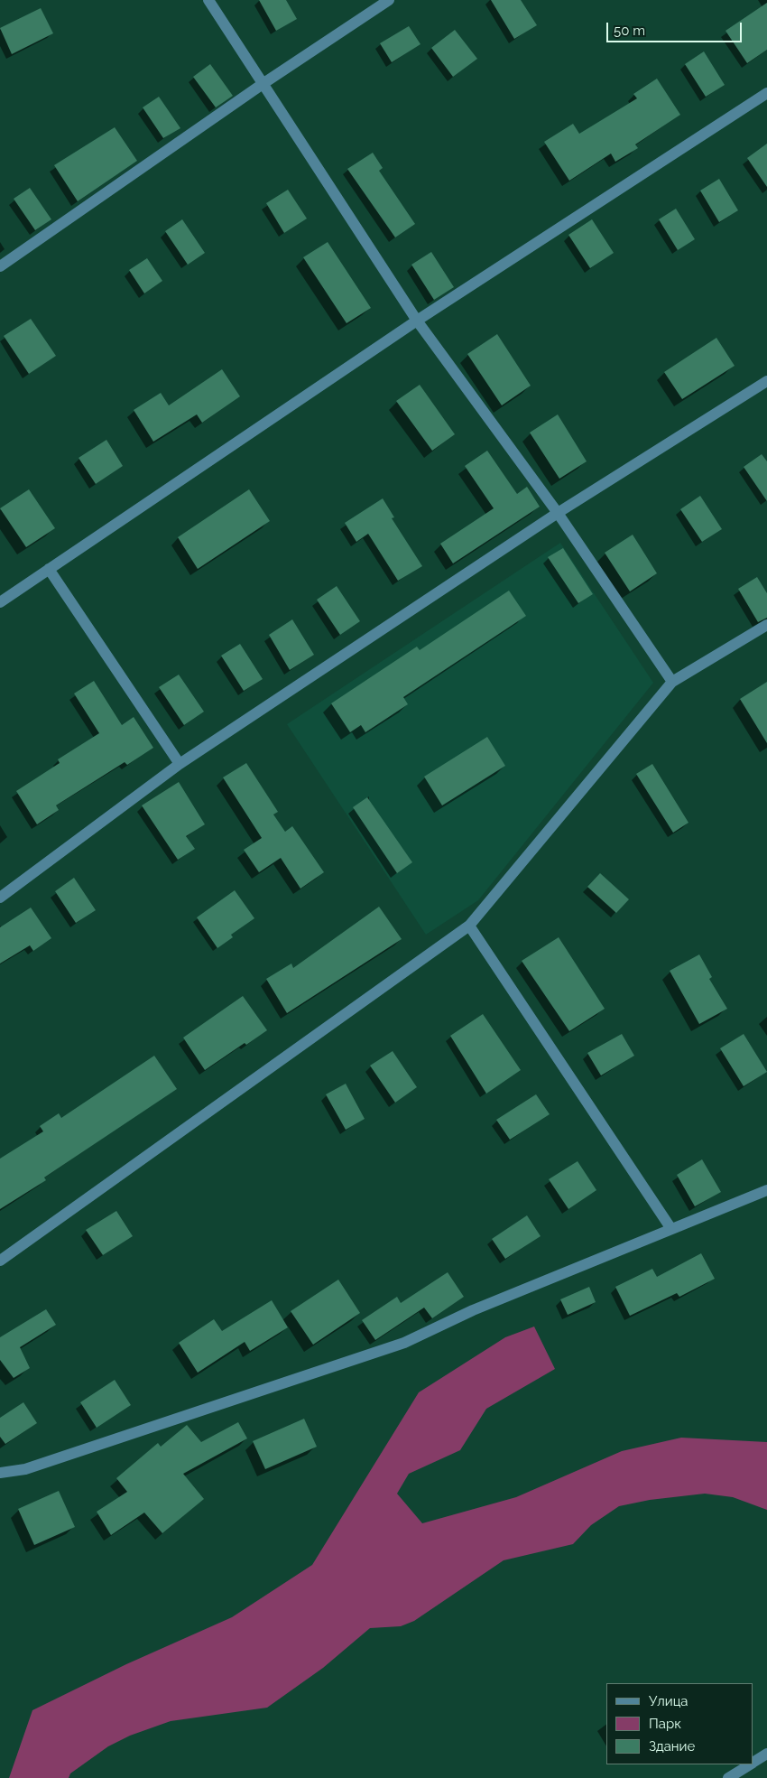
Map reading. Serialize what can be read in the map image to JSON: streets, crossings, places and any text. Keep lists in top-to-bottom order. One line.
{"legend":["Улица","Парк","Здание"],"scale_bar":"50 m"}
